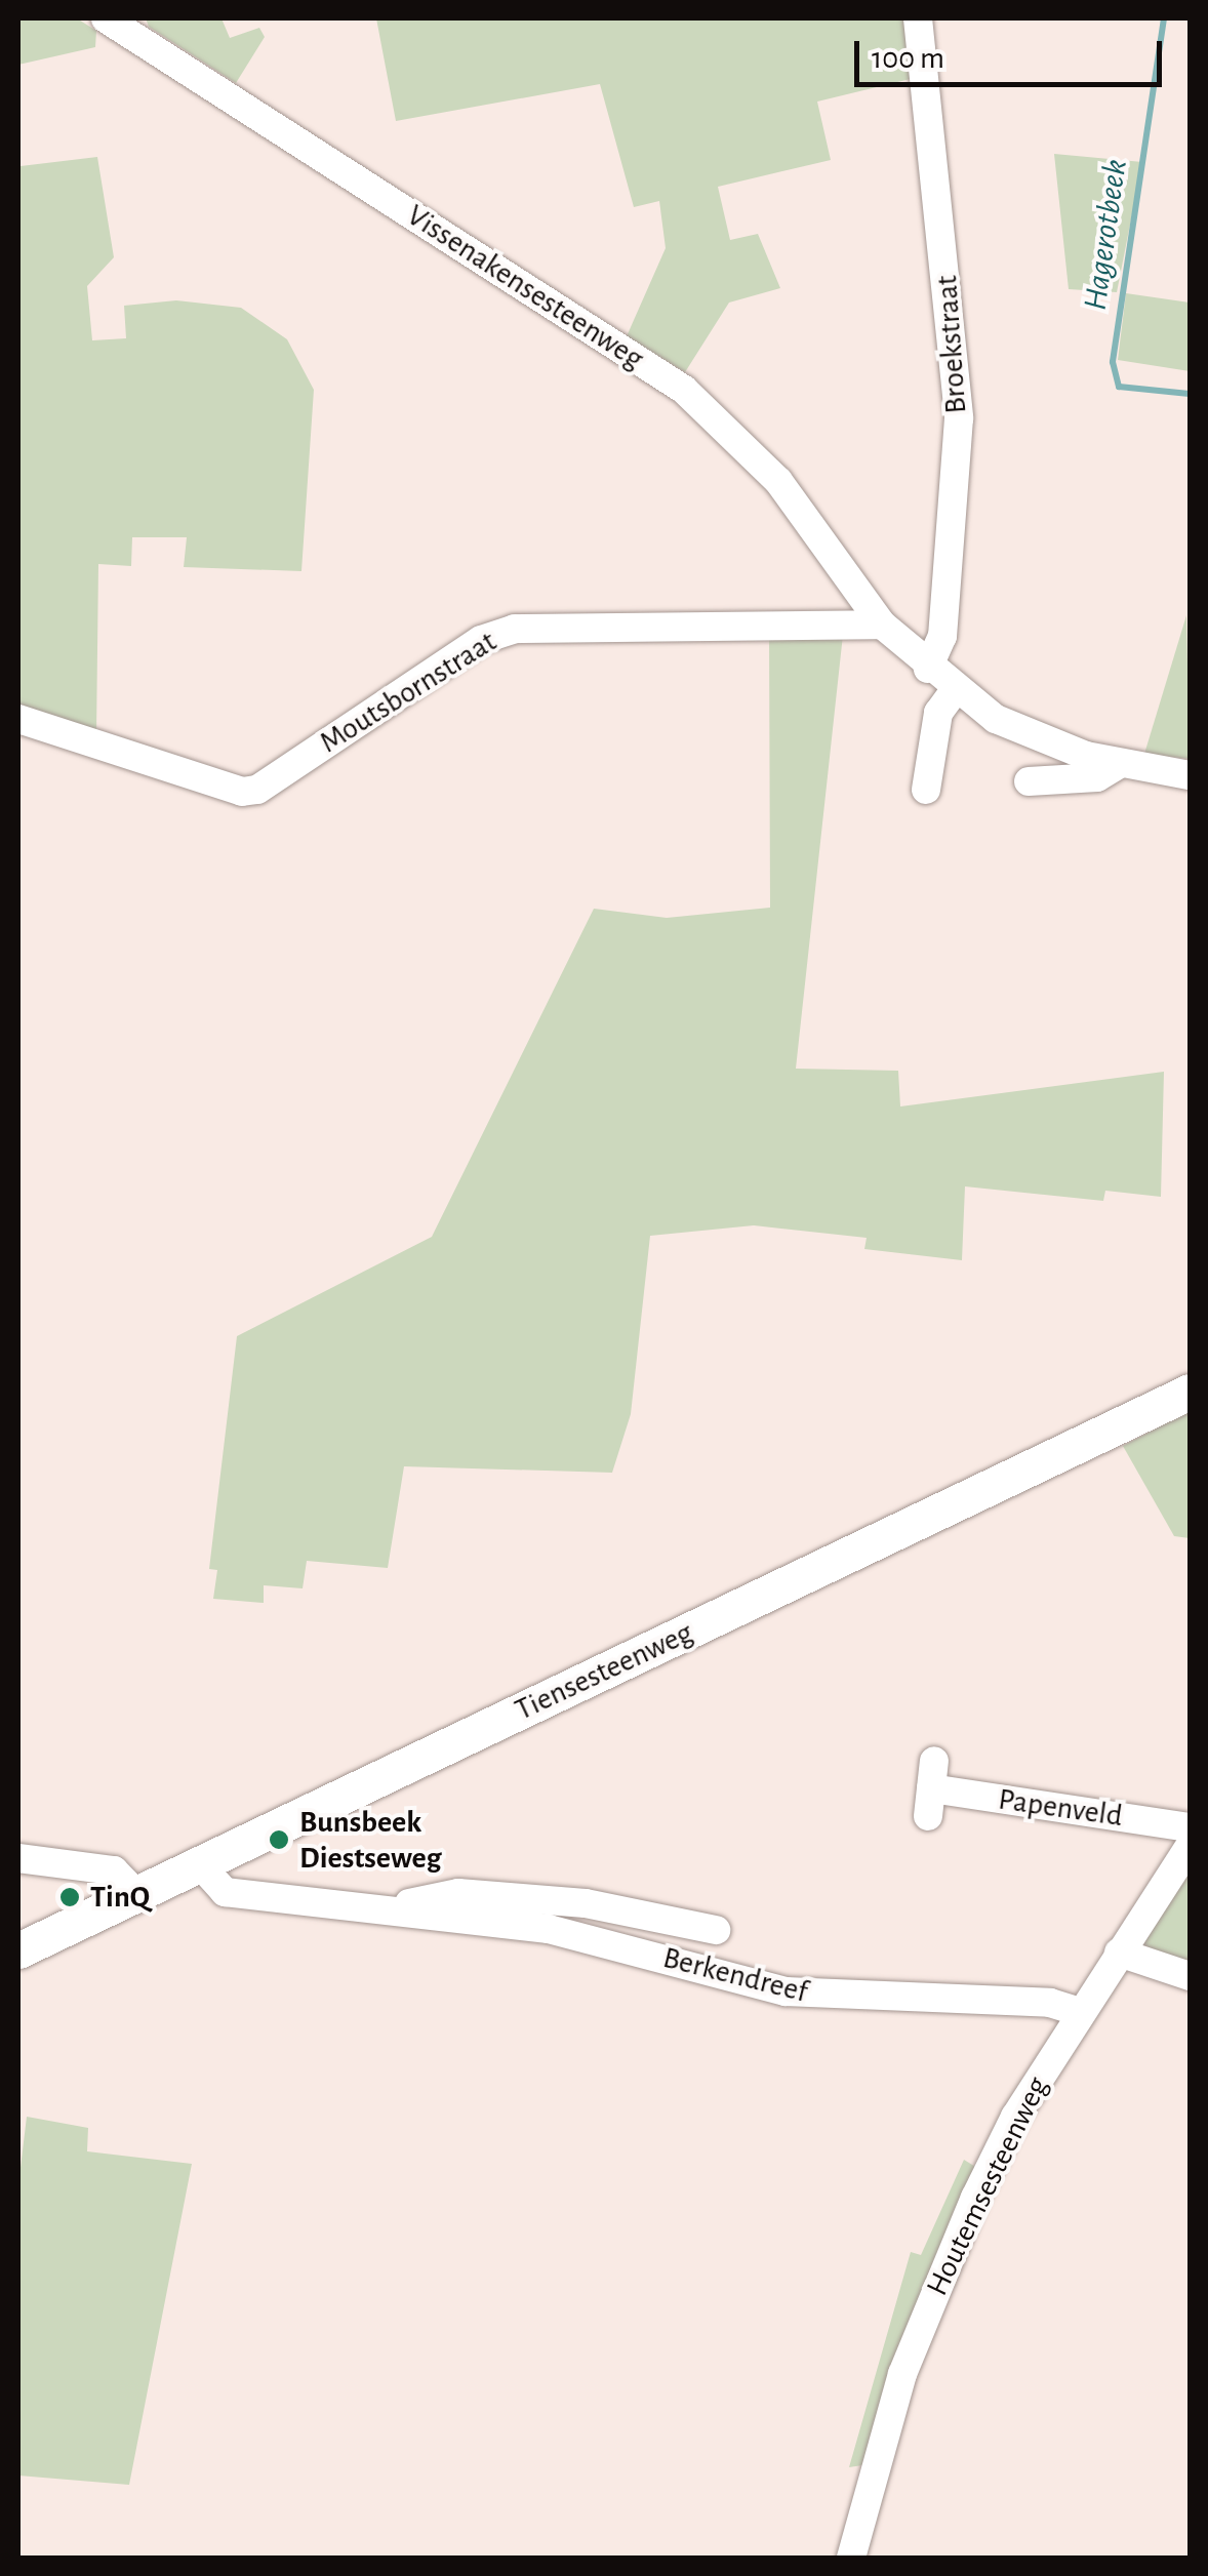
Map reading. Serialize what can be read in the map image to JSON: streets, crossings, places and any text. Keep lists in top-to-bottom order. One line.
{"streets":{"main road":["Tiensesteenweg"],"street":["Vissenakensesteenweg","Broekstraat","Moutsbornstraat","Papenveld","Berkendreef","Houtemsesteenweg"]},"crossings":[["Vissenakensesteenweg","Broekstraat"],["Vissenakensesteenweg","Moutsbornstraat"],["Tiensesteenweg","Berkendreef"],["Berkendreef","Houtemsesteenweg"]],"water":["Hagerotbeek"],"places":["Bunsbeek Diestseweg","TinQ"],"scale_bar":"100 m"}
